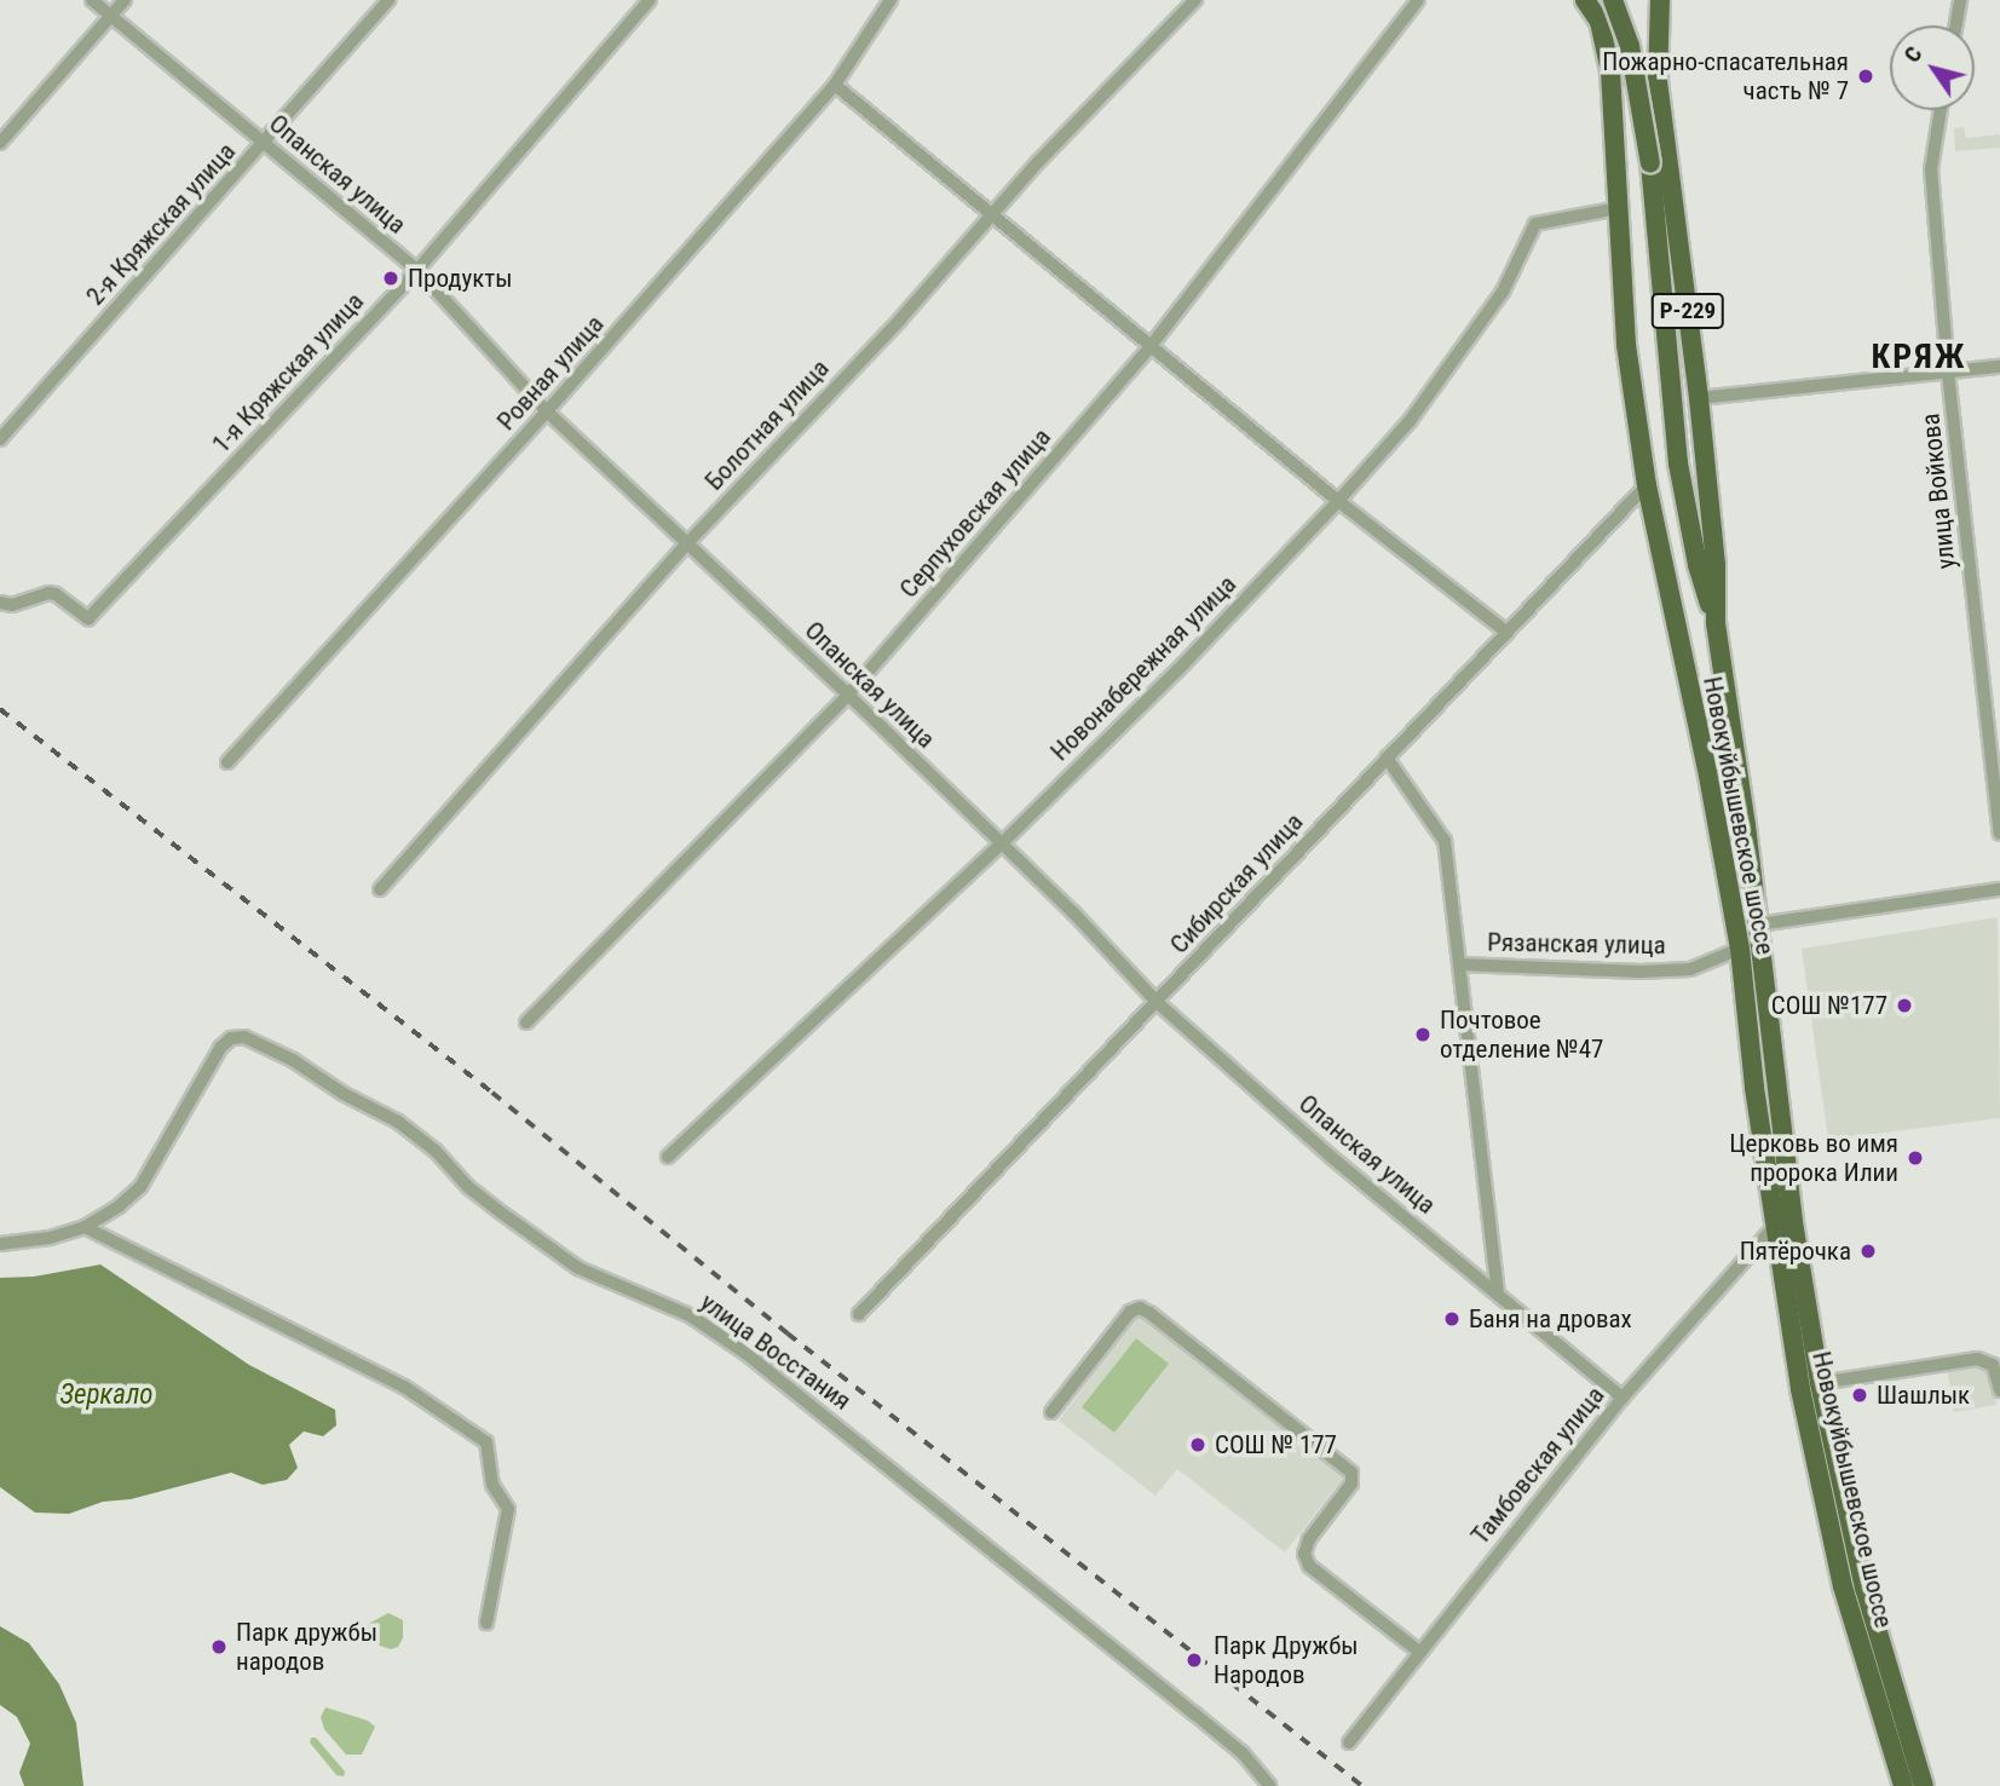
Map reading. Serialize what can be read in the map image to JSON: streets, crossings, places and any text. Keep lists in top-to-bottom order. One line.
{"streets":{"main road":["Р-229","Новокуйбышевское шоссе"],"street":["Опанская улица","2-я Кряжская улица","1-я Кряжская улица","Ровная улица","Болотная улица","улица Войкова","Серпуховская улица","Новонабережная улица","Сибирская улица","Рязанская улица","улица Восстания","Тамбовская улица"]},"crossings":[["Опанская улица","2-я Кряжская улица"],["Опанская улица","1-я Кряжская улица"],["Опанская улица","Ровная улица"],["Опанская улица","Болотная улица"],["Опанская улица","Серпуховская улица"],["Опанская улица","Новонабережная улица"],["Опанская улица","Сибирская улица"],["Опанская улица","Тамбовская улица"],["Новонабережная улица","Новокуйбышевское шоссе"],["Новокуйбышевское шоссе","Сибирская улица"],["Новокуйбышевское шоссе","Рязанская улица"],["Новокуйбышевское шоссе","Тамбовская улица"]],"districts":["КРЯЖ"],"water":["Зеркало"],"places":["Пожарно-спасательная часть № 7","Продукты","СОШ №177","Почтовое отделение №47","Церковь во имя пророка Илии","Пятёрочка","Баня на дровах","Шашлык","СОШ № 177","Парк дружбы народов","Парк Дружбы Народов"],"north":"top left"}
